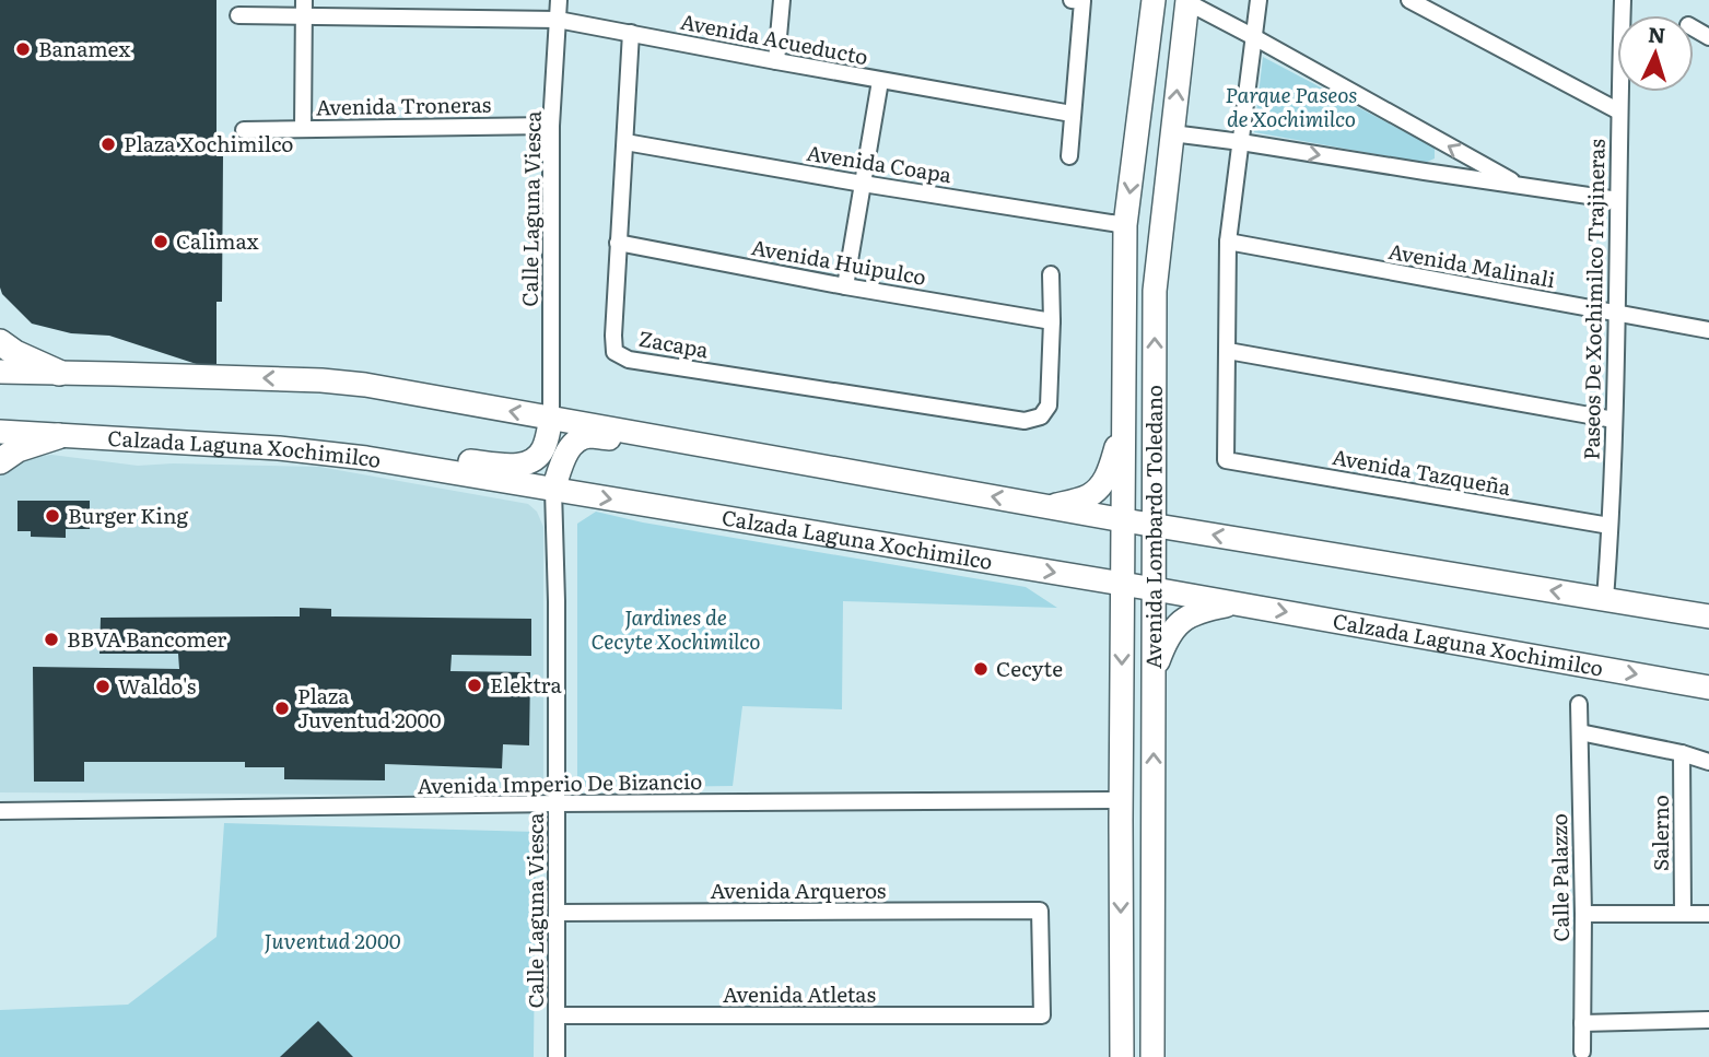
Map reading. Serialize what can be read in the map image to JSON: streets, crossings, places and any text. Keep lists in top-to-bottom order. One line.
{"streets":{"main road":["Calzada Laguna Xochimilco","Avenida Lombardo Toledano"],"street":["Avenida Acueducto","Avenida Troneras","Avenida Coapa","Calle Laguna Viesca","Avenida Huipulco","Avenida Malinali","Paseos De Xochimilco Trajineras","Zacapa","Avenida Tazqueña","Avenida Imperio De Bizancio","Salerno","Calle Palazzo","Avenida Arqueros","Avenida Atletas"]},"crossings":[["Avenida Acueducto","Calle Laguna Viesca"],["Avenida Acueducto","Zacapa"],["Avenida Troneras","Calle Laguna Viesca"],["Avenida Coapa","Zacapa"],["Avenida Coapa","Avenida Lombardo Toledano"],["Calle Laguna Viesca","Calzada Laguna Xochimilco"],["Calle Laguna Viesca","Avenida Imperio De Bizancio"],["Calle Laguna Viesca","Avenida Arqueros"],["Calle Laguna Viesca","Avenida Atletas"],["Avenida Huipulco","Zacapa"],["Avenida Malinali","Paseos De Xochimilco Trajineras"],["Paseos De Xochimilco Trajineras","Avenida Tazqueña"],["Calzada Laguna Xochimilco","Avenida Lombardo Toledano"],["Avenida Lombardo Toledano","Avenida Imperio De Bizancio"],["Avenida Arqueros","Avenida Atletas"]],"parks":["Parque Paseos de Xochimilco","Jardines de Cecyte Xochimilco","Juventud 2000"],"places":["Banamex","Plaza Xochimilco","Calimax","Burger King","BBVA Bancomer","Cecyte","Elektra","Waldo's","Plaza Juventud 2000"],"north":"top"}
